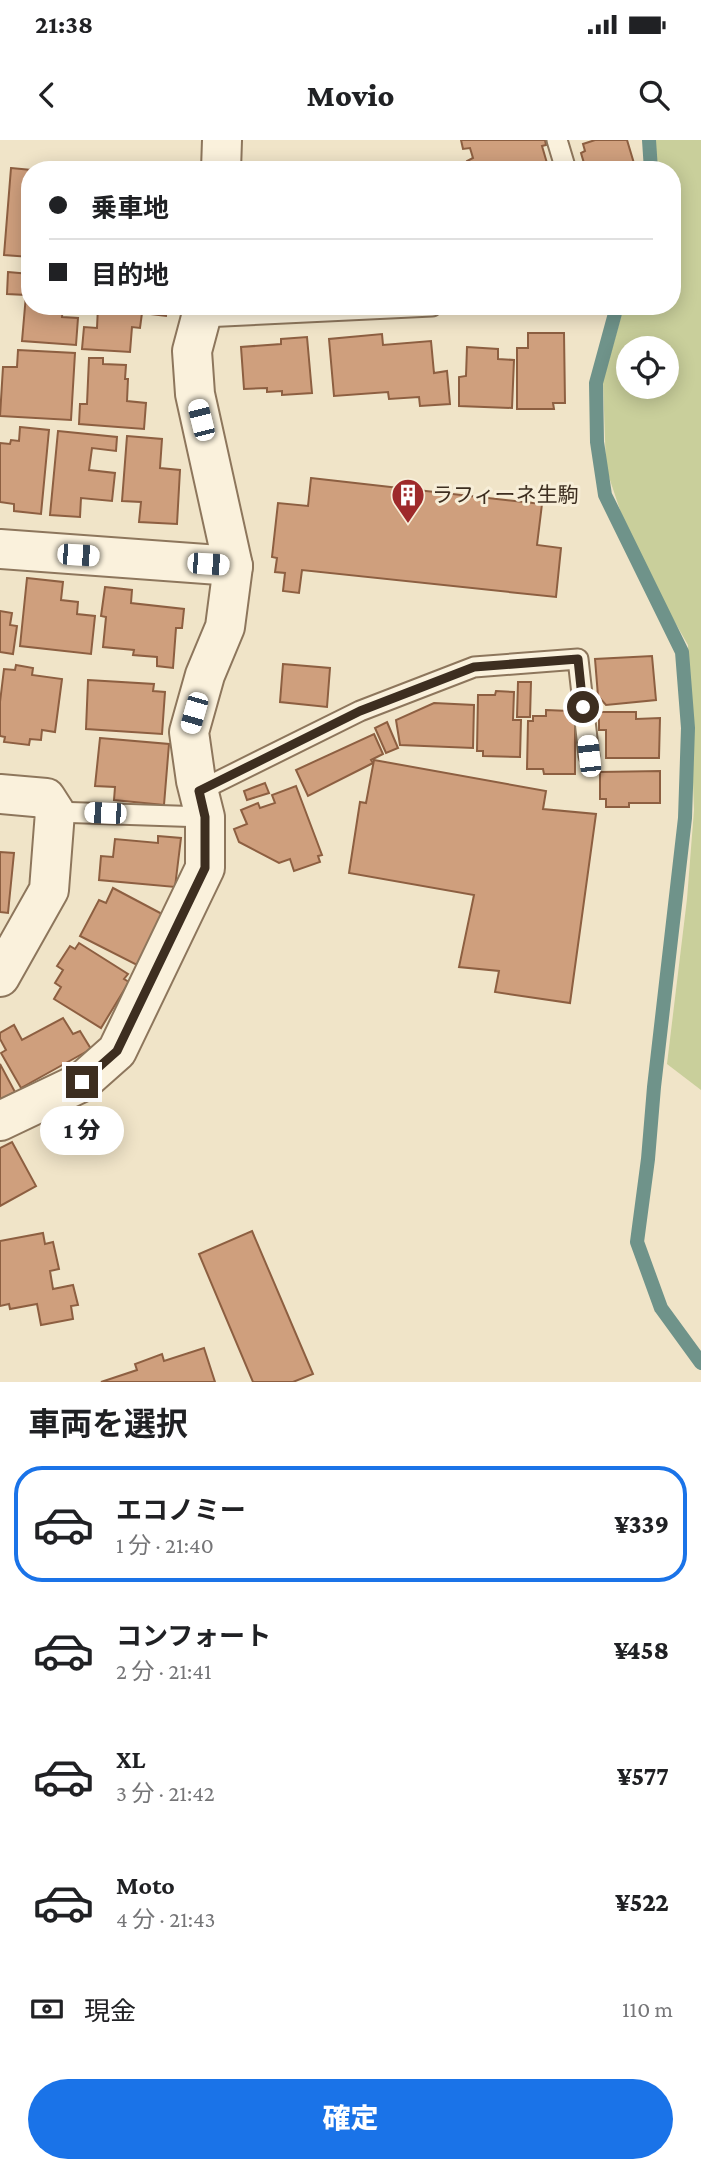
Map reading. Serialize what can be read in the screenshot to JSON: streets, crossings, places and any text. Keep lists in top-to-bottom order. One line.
{"places":{"building":["ラフィーネ生駒"]},"page":{"status":"21:38","header":"Movio","banner":["乗車地","目的地"],"bubble":"1 分","heading":"車両を選択","list":[{"name":"エコノミー","note":"1 分 · 21:40","value":"¥339"},{"name":"コンフォート","note":"2 分 · 21:41","value":"¥458"},{"name":"XL","note":"3 分 · 21:42","value":"¥577"},{"name":"Moto","note":"4 分 · 21:43","value":"¥522"}],"pay":["現金","110 m"],"buttons":"確定"}}
